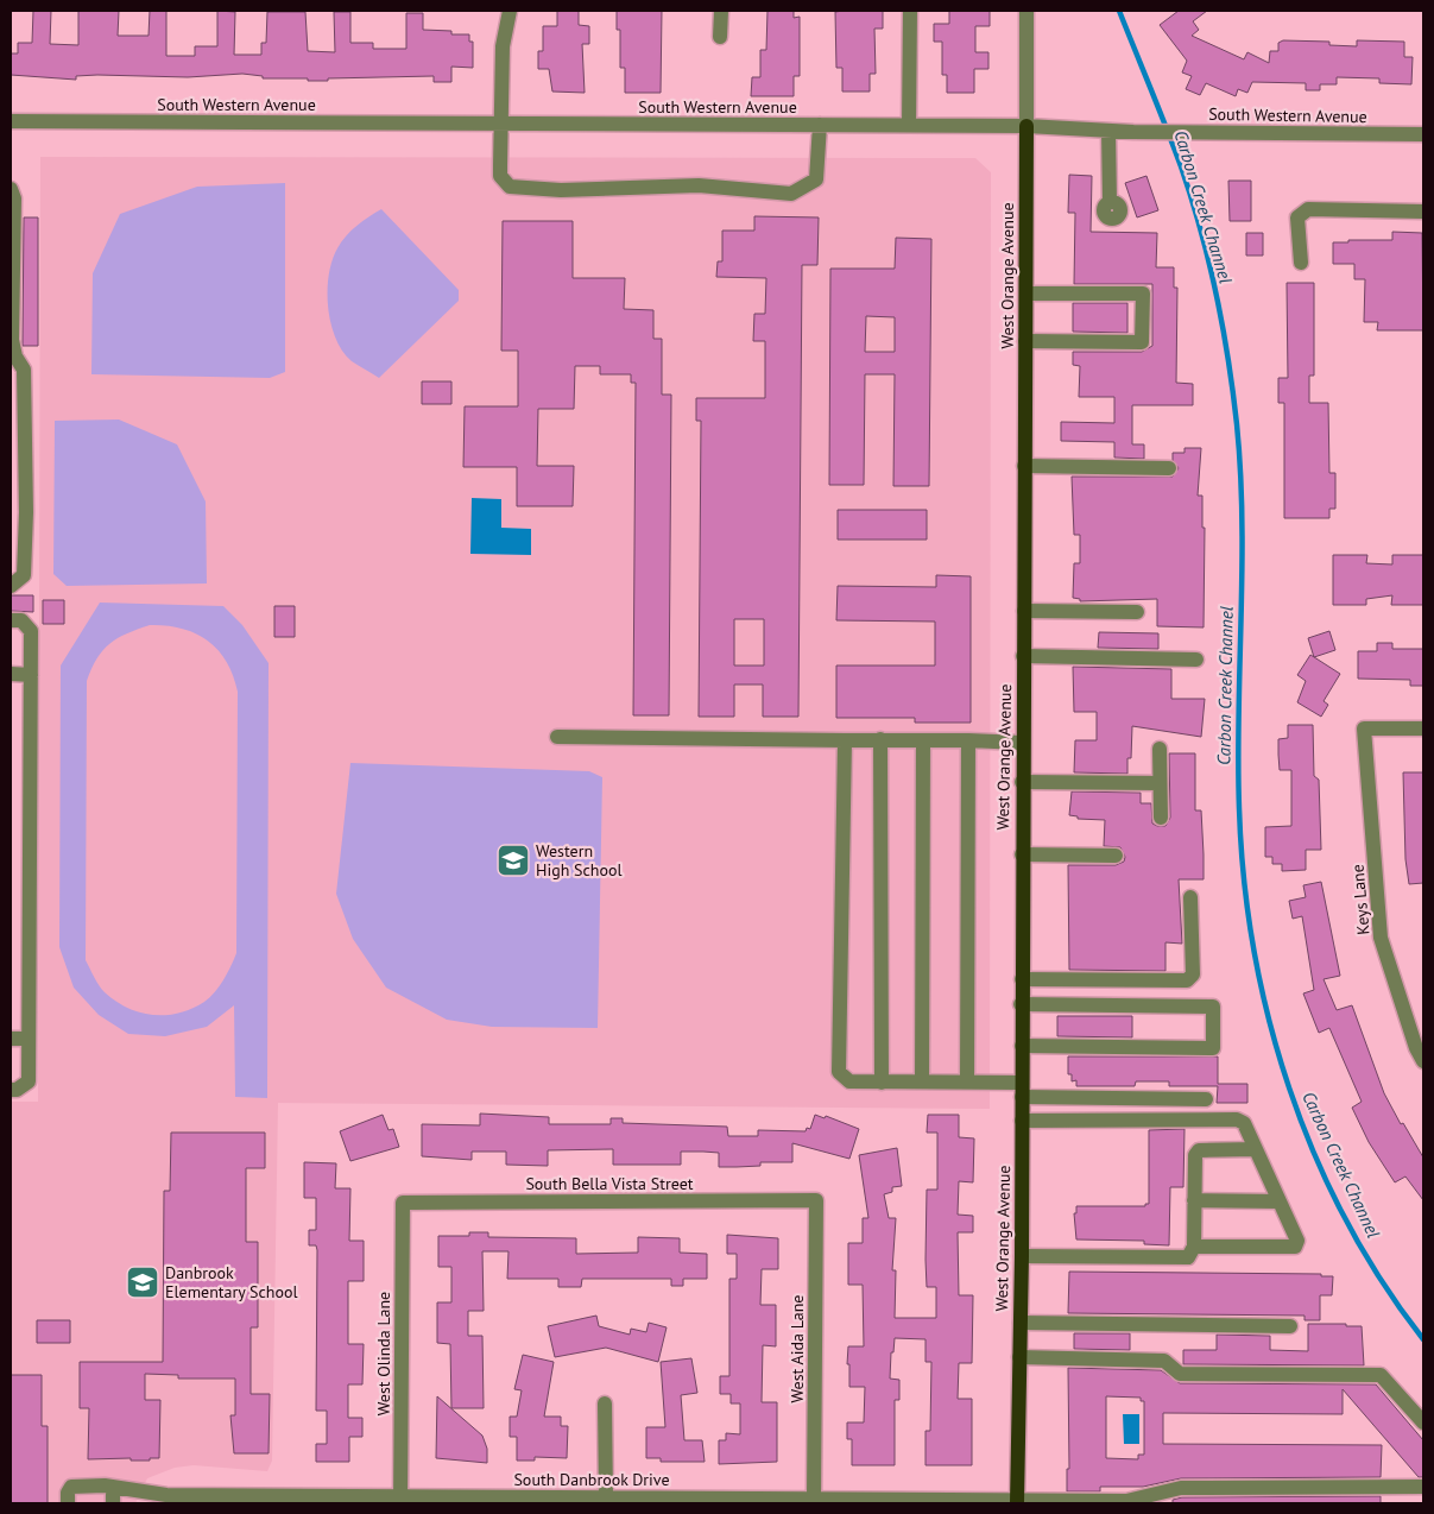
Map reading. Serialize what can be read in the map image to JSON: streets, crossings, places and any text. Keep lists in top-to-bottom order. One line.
{"streets":{"main road":["West Orange Avenue"],"street":["South Western Avenue","Keys Lane","South Bella Vista Street","West Aida Lane","West Olinda Lane","South Danbrook Drive"]},"crossings":[["South Western Avenue","West Orange Avenue"],["West Orange Avenue","South Danbrook Drive"],["South Bella Vista Street","West Aida Lane"],["South Bella Vista Street","West Olinda Lane"],["West Aida Lane","South Danbrook Drive"],["West Olinda Lane","South Danbrook Drive"]],"water":["Carbon Creek Channel"],"places":{"school or university":["Western High School","Danbrook Elementary School"]}}
